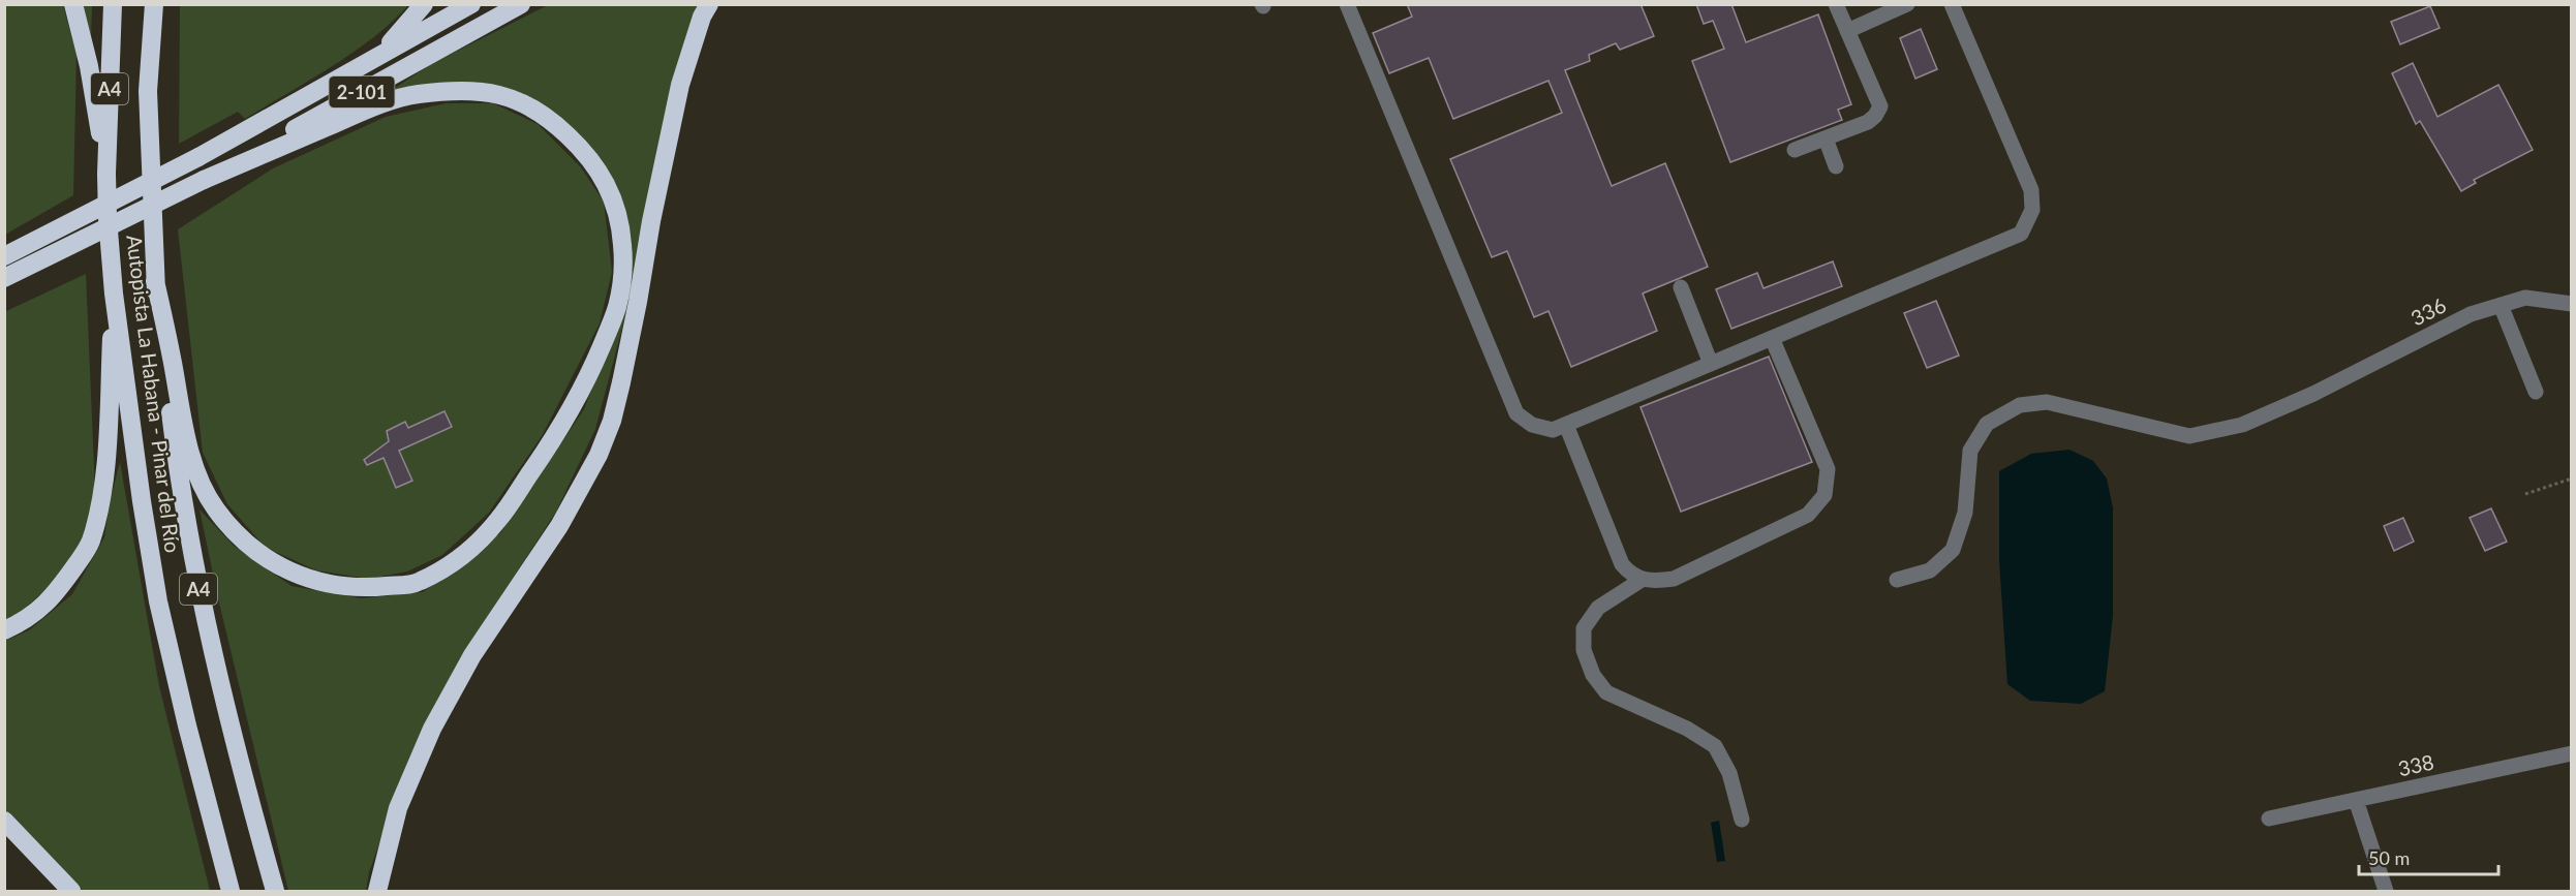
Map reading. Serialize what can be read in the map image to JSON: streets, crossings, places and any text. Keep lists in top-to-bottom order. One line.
{"streets":{"highway":["A4","2-101","Autopista La Habana - Pinar del Río"],"street":["336","338"]},"scale_bar":"50 m"}
